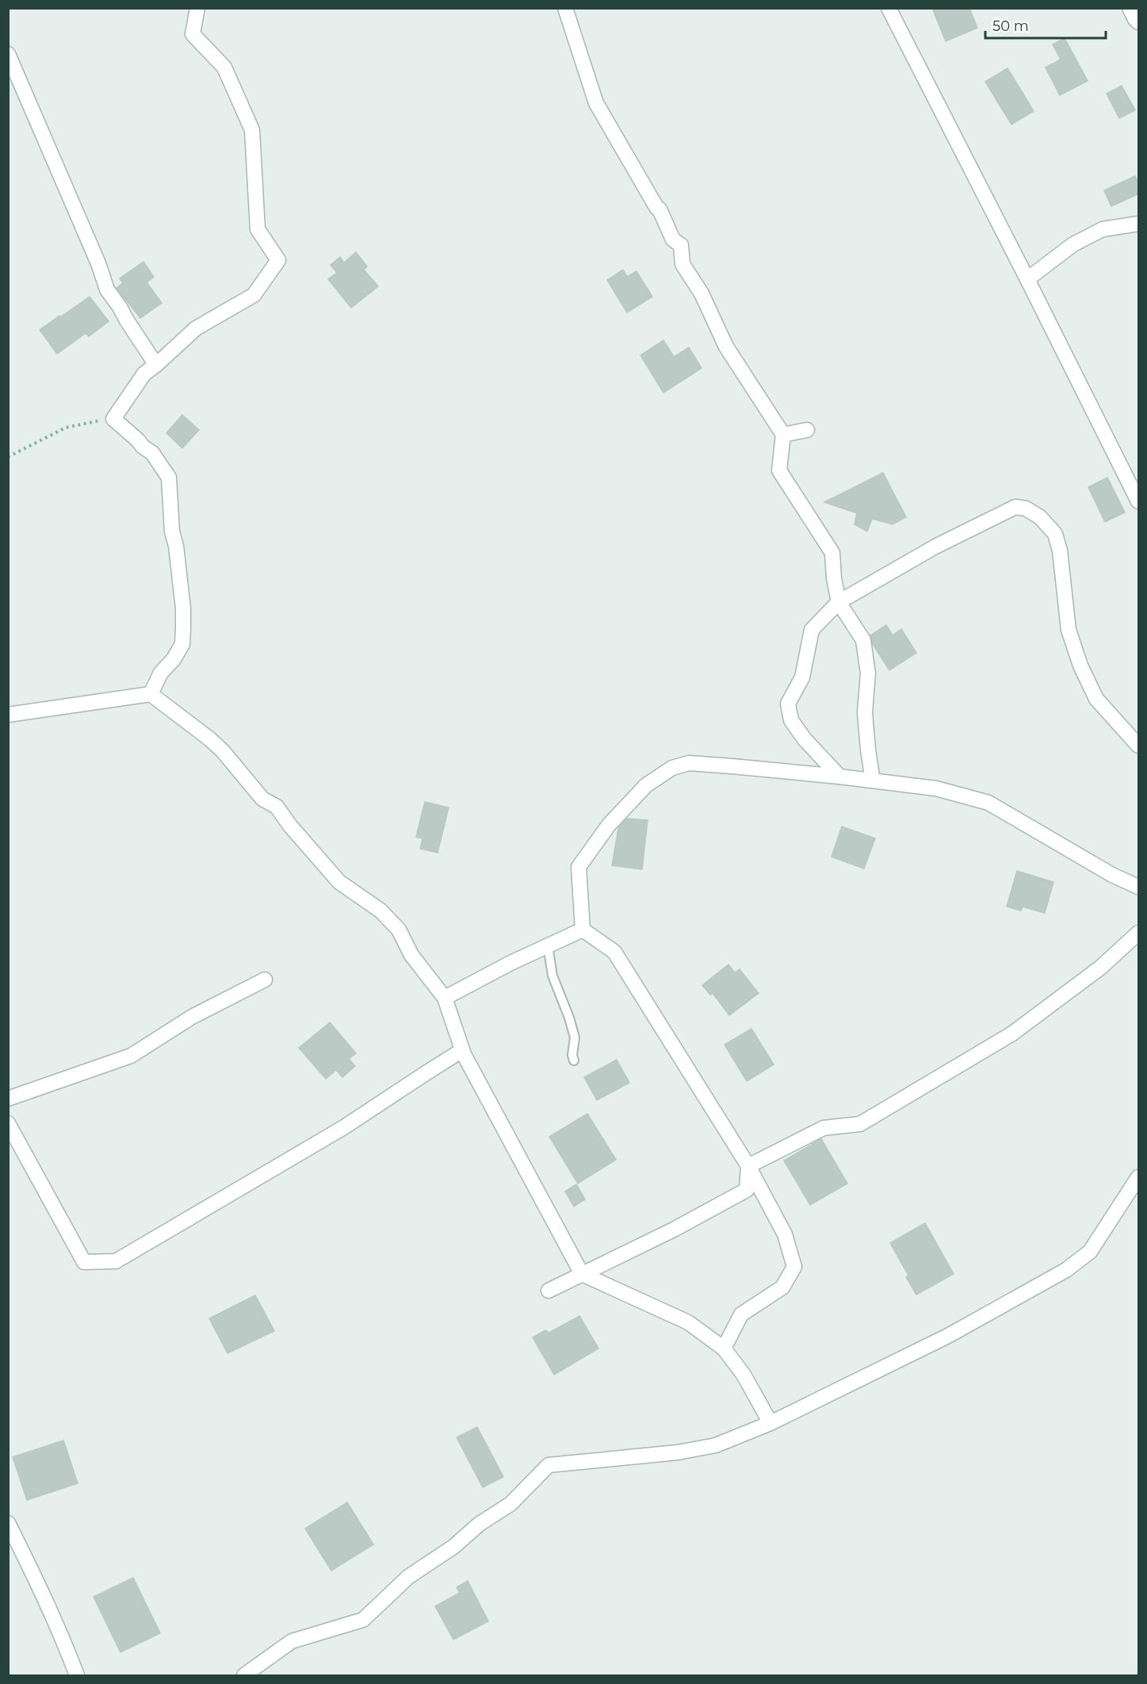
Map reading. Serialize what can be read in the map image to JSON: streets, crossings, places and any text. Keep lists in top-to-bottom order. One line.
{"scale_bar":"50 m"}
